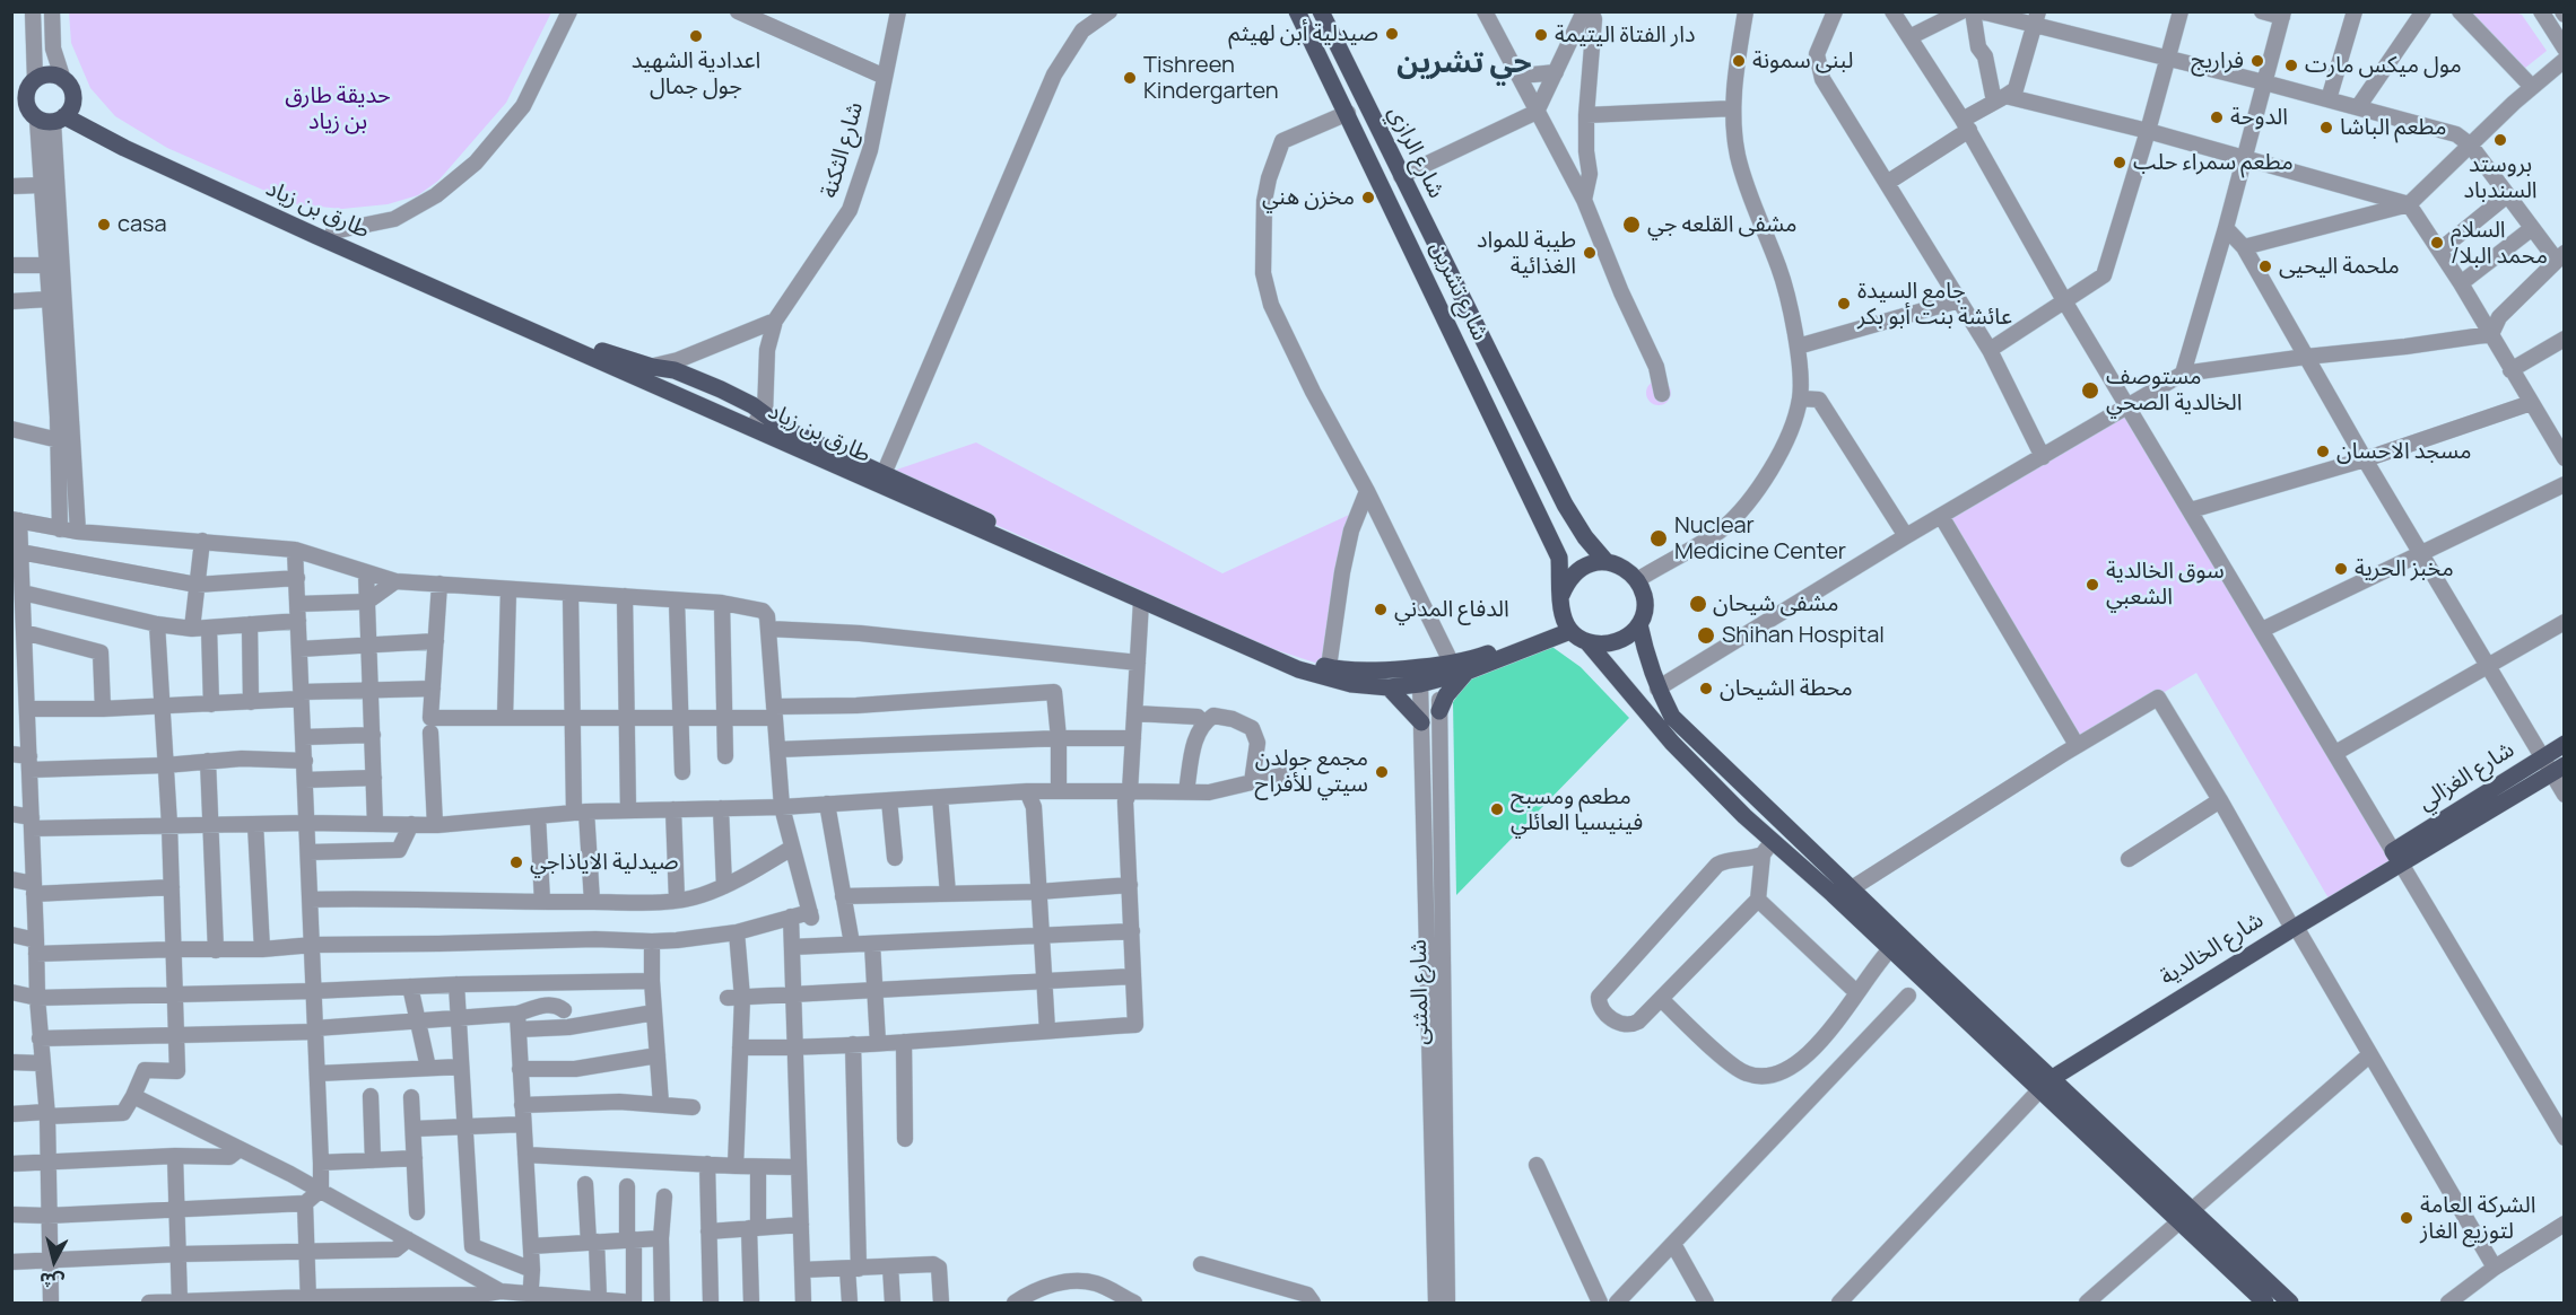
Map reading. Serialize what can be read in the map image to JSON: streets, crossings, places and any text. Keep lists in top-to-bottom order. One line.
{"streets":{"main road":["شارع الرازي","طارق بن زياد","شارع تشرين","شارع الغزالي","شارع الخالدية"],"street":["شارع الثكنة","شارع المثنى"]},"crossings":[["شارع الرازي","شارع تشرين"],["طارق بن زياد","شارع المثنى"],["شارع الغزالي","شارع الخالدية"]],"districts":["حي تشرين"],"parks":["حديقة طارق بن زياد"],"places":["صيدلية أبن لهيثم","دار الفتاة اليتيمة","اعدادية الشهيد جول جمال","لبنى سمونة","فراريج","مول ميكس مارت","Tishreen Kindergarten","الدوحة","مطعم الباشا","بروستد السندباد","مطعم سمراء حلب","مخزن هني","casa","مشفى القلعه جي","السلام /محمد البلا","طيبة للمواد الغذائية","ملحمة اليحيى","جامع السيدة عائشة بنت أبو بكر","مستوصف الخالدية الصحي","مسجد الاحسان","Nuclear Medicine Center","مخبز الحرية","سوق الخالدية الشعبي","مشفى شيحان","الدفاع المدني","Shihan Hospital","محطة الشيحان","مجمع جولدن سيتي للأفراح","مطعم ومسبح فينيسيا العائلي","صيدلية الاياذاجي","الشركة العامة لتوزيع الغاز"],"north":"bottom"}
